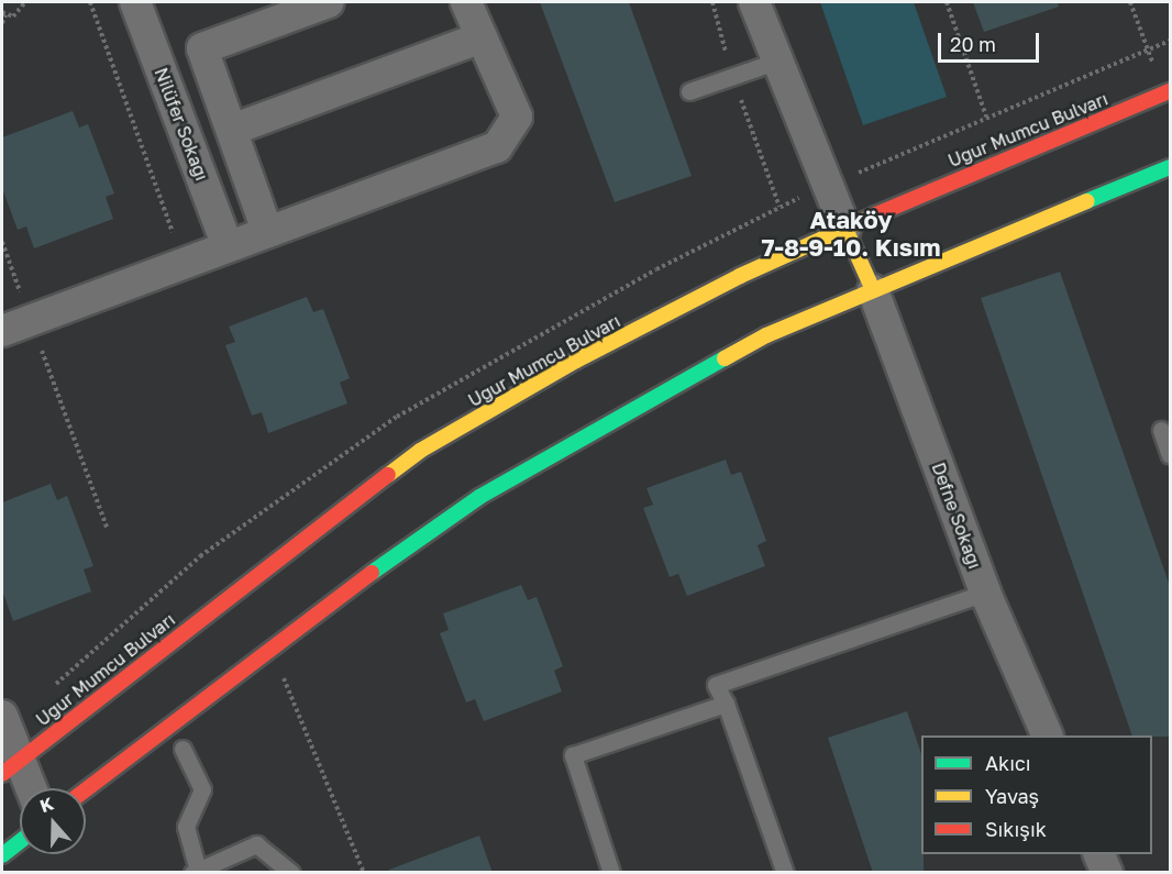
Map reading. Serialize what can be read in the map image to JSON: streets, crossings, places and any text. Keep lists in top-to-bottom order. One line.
{"streets":{"main road":["Uğur Mumcu Bulvarı"],"street":["Nilüfer Sokağı","Defne Sokağı"]},"districts":["Ataköy 7-8-9-10. Kısım"],"legend":["Akıcı","Yavaş","Sıkışık"],"scale_bar":"20 m","north":"top"}
